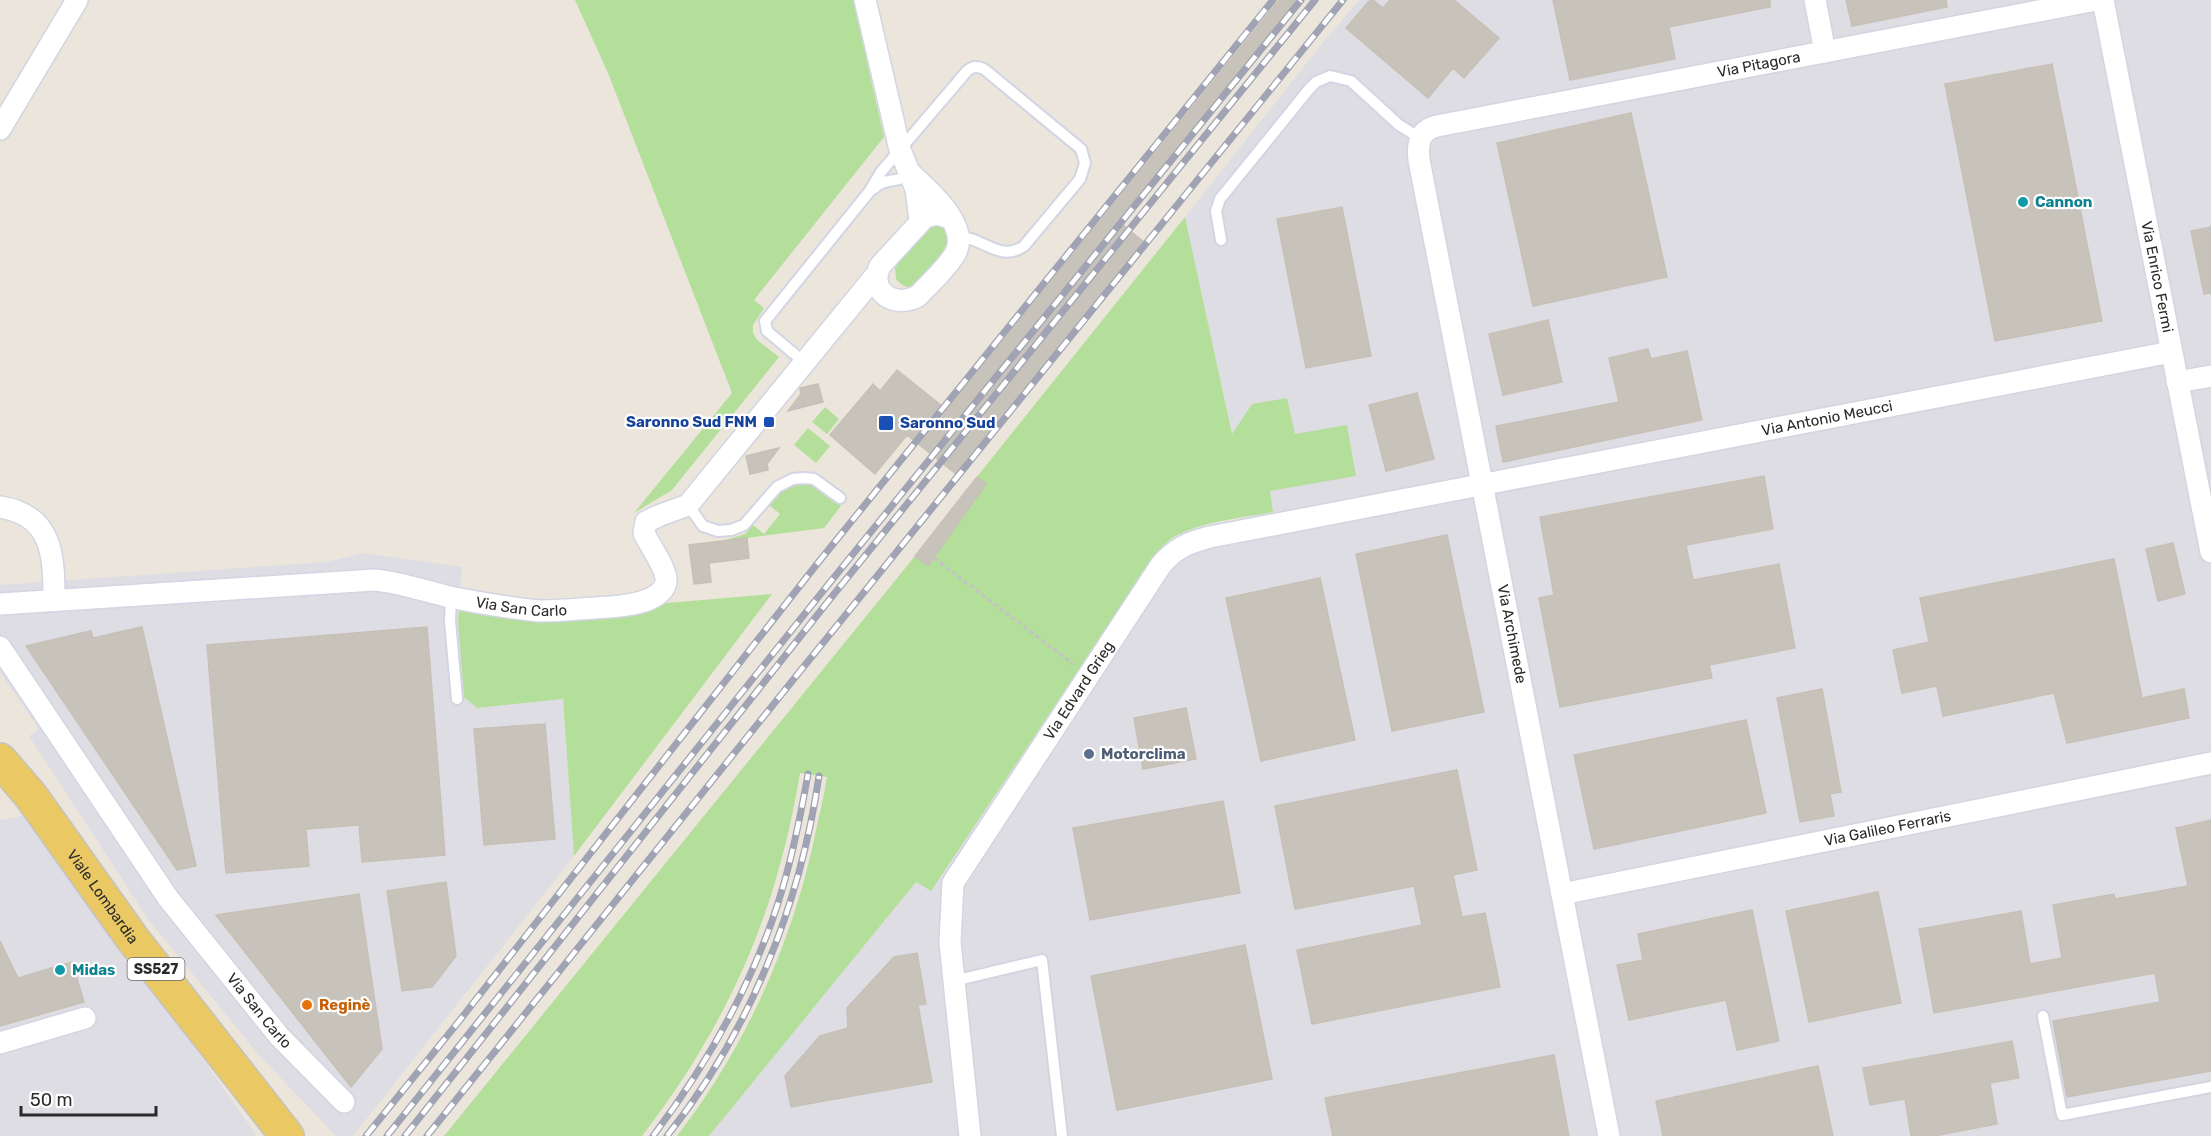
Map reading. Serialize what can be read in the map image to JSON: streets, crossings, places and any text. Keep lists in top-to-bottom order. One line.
{"streets":{"main road":["Viale Lombardia","SS527"],"street":["Via Pitagora","Via Enrico Fermi","Via Antonio Meucci","Via San Carlo","Via Archimede","Via Edvard Grieg","Via Galileo Ferraris"]},"crossings":[["Via Pitagora","Via Archimede"],["Via Enrico Fermi","Via Antonio Meucci"],["Via Antonio Meucci","Via Archimede"],["Via Antonio Meucci","Via Edvard Grieg"],["Via Archimede","Via Edvard Grieg"],["Via Archimede","Via Galileo Ferraris"]],"places":{"other":["Cannon","Motorclima","Midas","Reginè"],"transit":["Saronno Sud FNM","Saronno Sud"]},"scale_bar":"50 m"}
